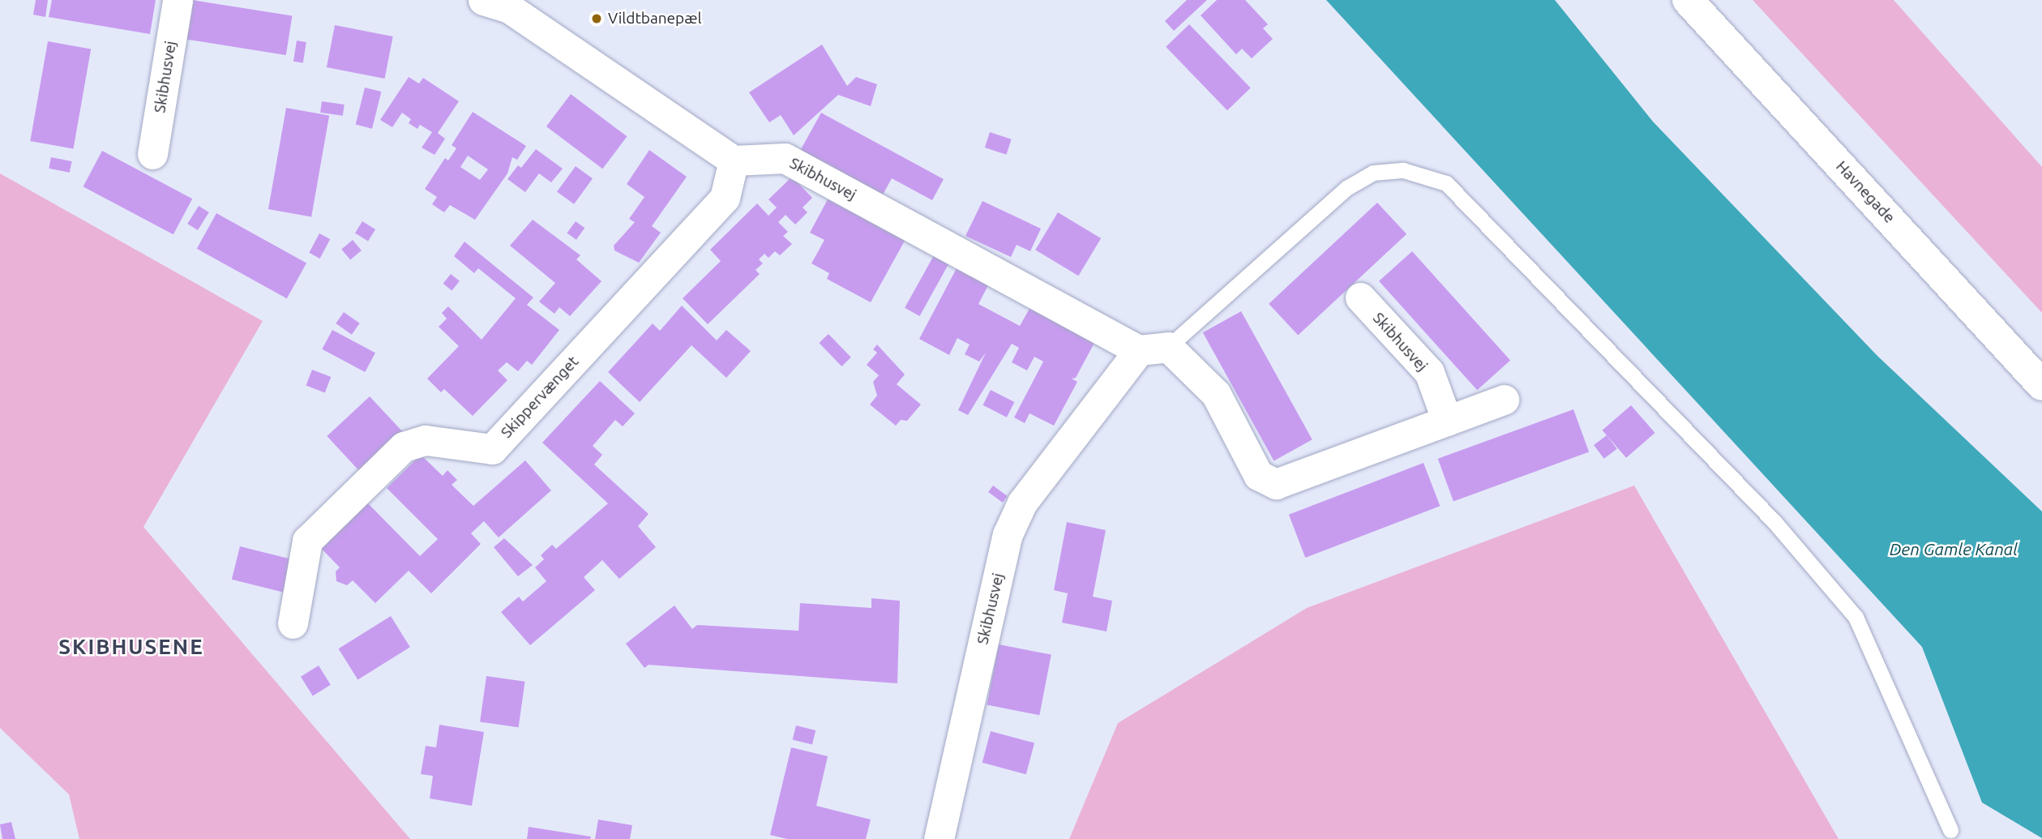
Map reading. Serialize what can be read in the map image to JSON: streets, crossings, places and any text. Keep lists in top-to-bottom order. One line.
{"streets":{"street":["Skibhusvej","Havnegade","Skippervænget"]},"crossings":[["Skibhusvej","Skippervænget"]],"districts":["SKIBHUSENE"],"water":["Den Gamle Kanal"],"places":["Vildtbanepæl"]}
